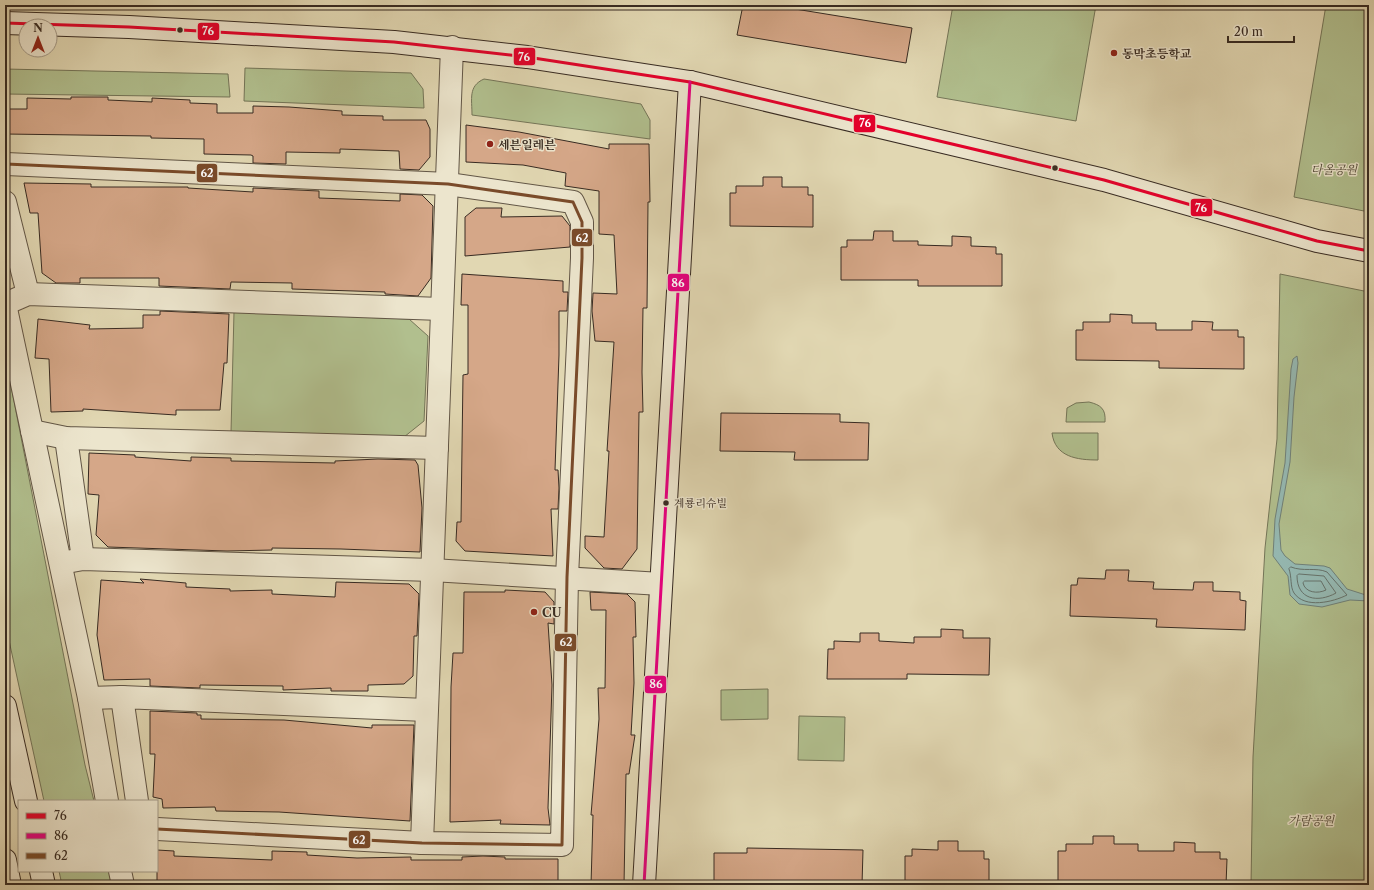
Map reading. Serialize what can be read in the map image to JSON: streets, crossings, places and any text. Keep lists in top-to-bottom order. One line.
{"parks":["다올공원","가람공원"],"places":["동막초등학교","세븐일레븐","계룡리슈빌","CU"],"lines":["transit line 76","transit line 86","transit line 62"],"legend":["76","86","62"],"scale_bar":"20 m","north":"top"}
